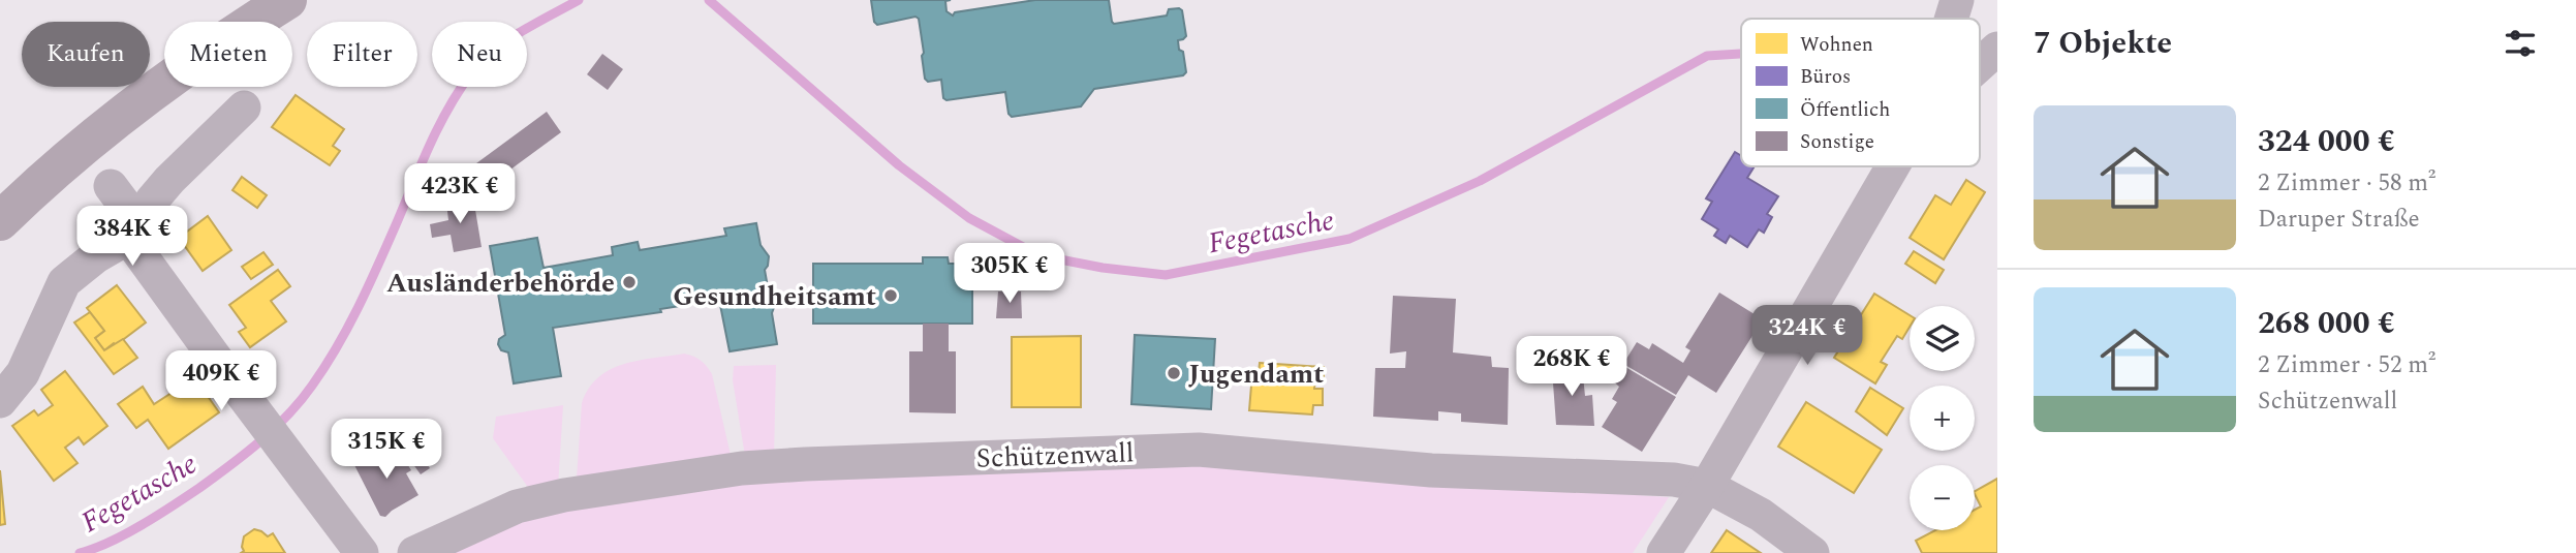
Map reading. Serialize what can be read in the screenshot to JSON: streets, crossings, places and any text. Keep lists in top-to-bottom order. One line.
{"streets":{"street":["Schützenwall"]},"water":["Fegetasche"],"places":["Ausländerbehörde","Gesundheitsamt","Jugendamt"],"legend":["Wohnen","Büros","Öffentlich","Sonstige"],"page":{"heading":"7 Objekte","chip":["Kaufen","Mieten","Filter","Neu"],"list":[{"name":"324 000 €","note":"2 Zimmer · 58 m² · Daruper Straße"},{"name":"268 000 €","note":"2 Zimmer · 52 m² · Schützenwall"}],"price":["423K €","384K €","305K €","324K €","268K €","409K €","315K €"],"map_buttons":["+","−"]}}
